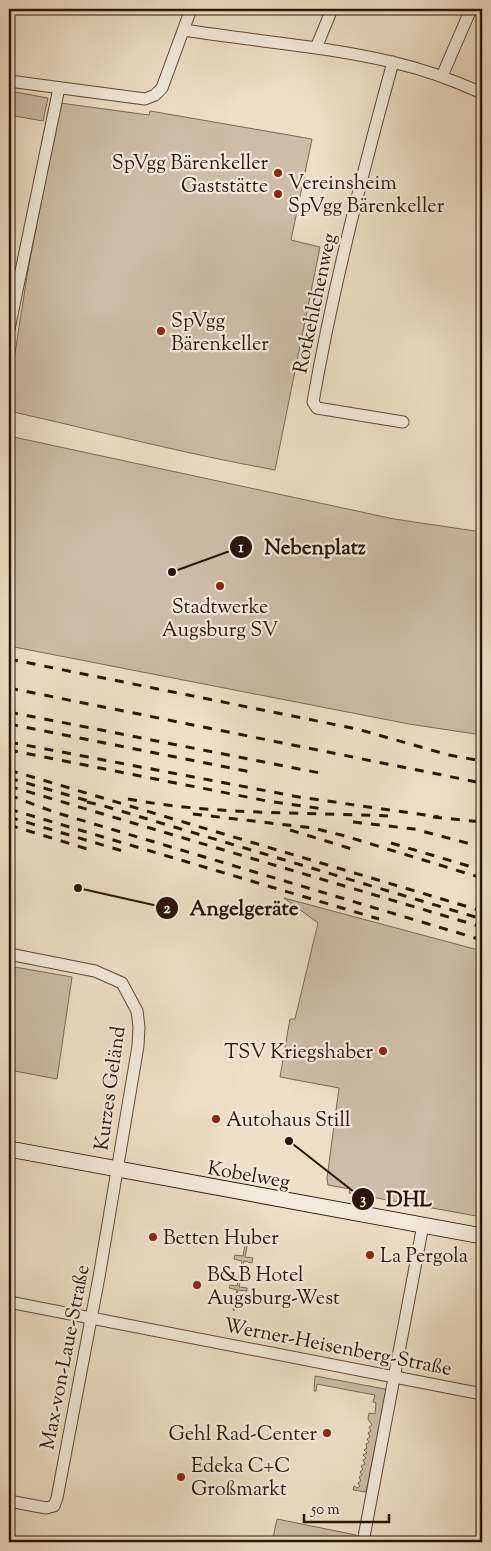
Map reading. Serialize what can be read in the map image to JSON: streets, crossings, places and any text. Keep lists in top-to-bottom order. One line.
{"streets":{"main road":["Kobelweg"],"street":["Rotkehlchenweg","Kurzes Geländ","Werner-Heisenberg-Straße","Max-von-Laue-Straße"]},"crossings":[["Kurzes Geländ","Kobelweg"],["Kurzes Geländ","Max-von-Laue-Straße"],["Kobelweg","Max-von-Laue-Straße"],["Werner-Heisenberg-Straße","Max-von-Laue-Straße"]],"places":["SpVgg Bärenkeller Gaststätte","Vereinsheim SpVgg Bärenkeller","SpVgg Bärenkeller","Nebenplatz","Stadtwerke Augsburg SV","Angelgeräte","TSV Kriegshaber","Autohaus Still","DHL","Betten Huber","La Pergola","B&B Hotel Augsburg-West","Gehl Rad-Center","Edeka C+C Großmarkt"],"scale_bar":"50 m"}
